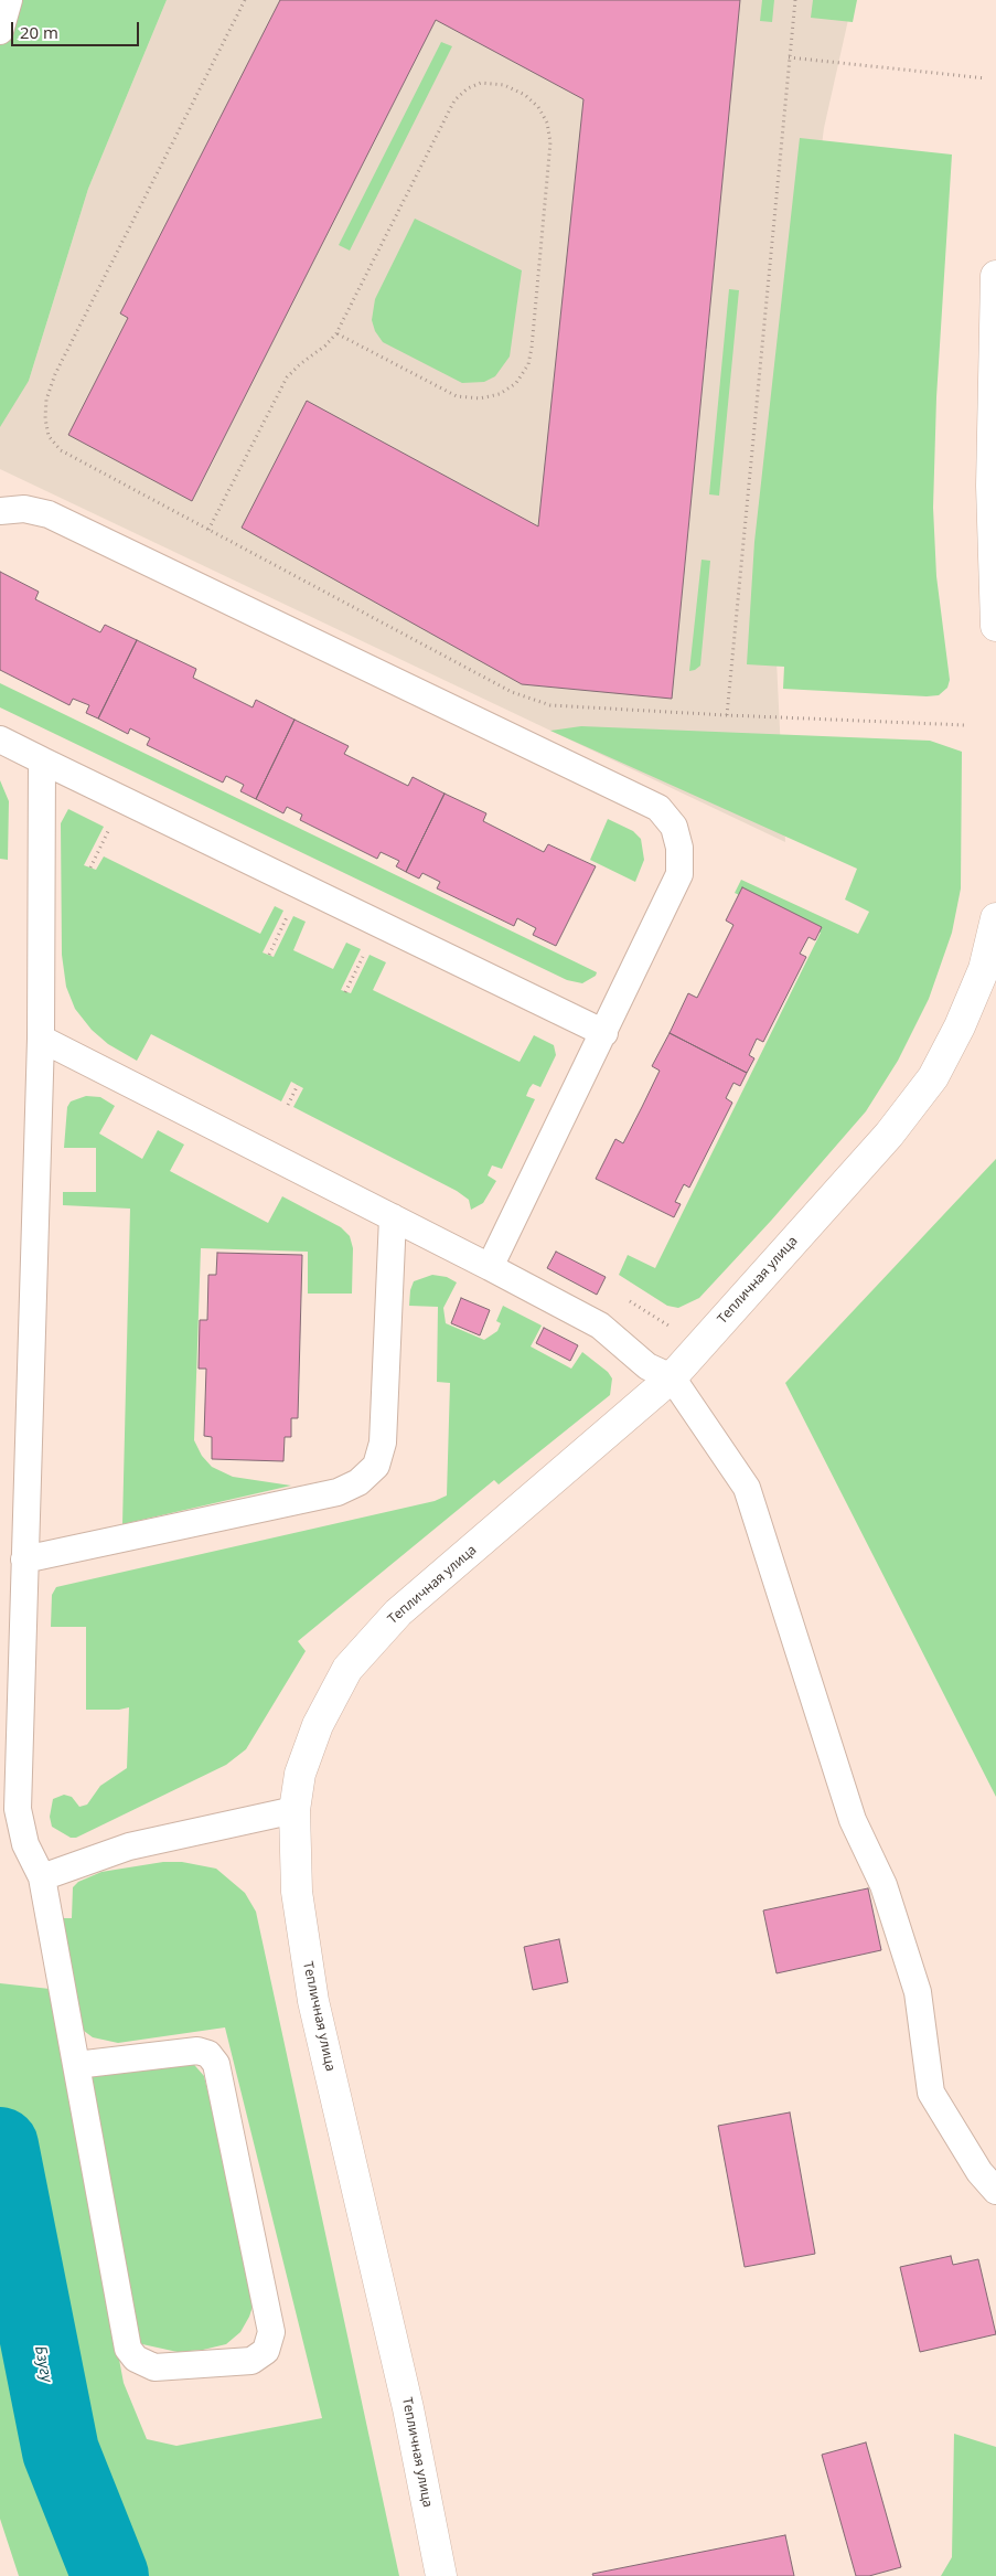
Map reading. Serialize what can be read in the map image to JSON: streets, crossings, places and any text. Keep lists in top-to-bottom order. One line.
{"streets":{"street":["Тепличная улица"]},"water":["Бзугу"],"scale_bar":"20 m"}
